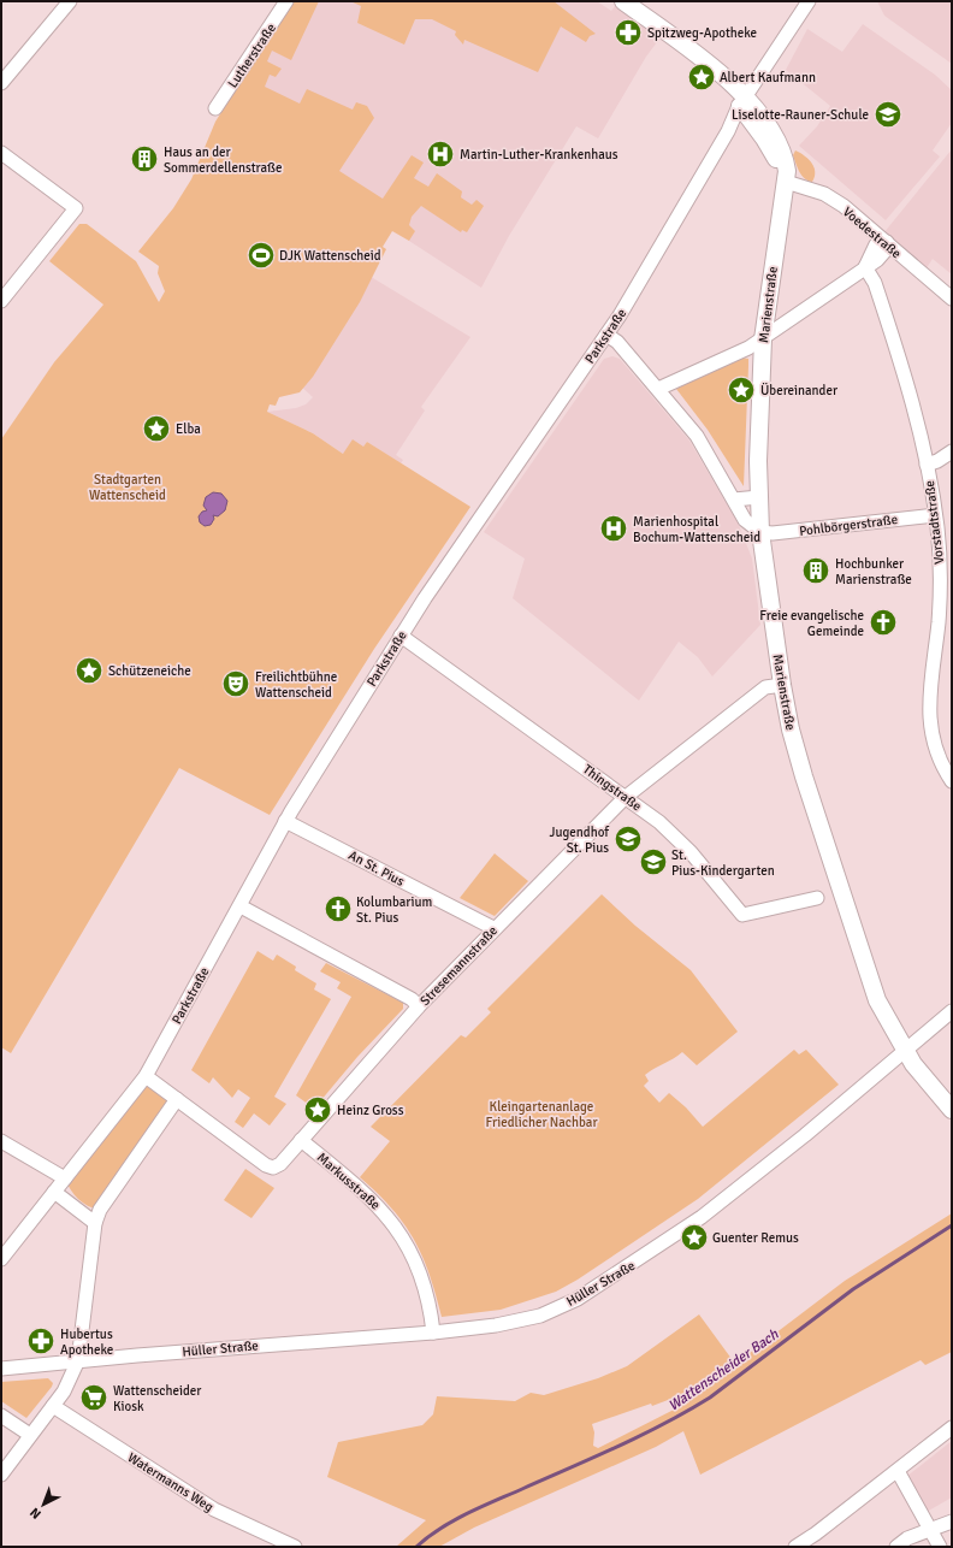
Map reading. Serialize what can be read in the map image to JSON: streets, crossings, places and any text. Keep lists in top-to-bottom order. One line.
{"streets":{"main road":["Marienstraße"],"street":["Lutherstraße","Voedestraße","Parkstraße","Vorstadtstraße","Pohlbörgerstraße","Thingstraße","An St. Pius","Stresemannstraße","Markusstraße","Hüller Straße","Watermanns Weg"]},"crossings":[["Voedestraße","Marienstraße"],["Marienstraße","Pohlbörgerstraße"],["Marienstraße","Stresemannstraße"],["Marienstraße","Hüller Straße"],["Parkstraße","Thingstraße"],["Parkstraße","An St. Pius"],["Parkstraße","Stresemannstraße"],["Vorstadtstraße","Pohlbörgerstraße"],["Thingstraße","Stresemannstraße"],["An St. Pius","Stresemannstraße"],["Stresemannstraße","Markusstraße"],["Markusstraße","Hüller Straße"]],"water":["Wattenscheider Bach"],"parks":["Stadtgarten Wattenscheid","Kleingartenanlage Friedlicher Nachbar"],"places":{"pharmacy":["Spitzweg-Apotheke","Hubertus Apotheke"],"place":["Albert Kaufmann","Übereinander","Elba","Schützeneiche","Heinz Gross","Guenter Remus"],"school or university":["Liselotte-Rauner-Schule","Jugendhof St. Pius","St. Pius-Kindergarten"],"hospital":["Martin-Luther-Krankenhaus","Marienhospital Bochum-Wattenscheid"],"building":["Haus an der Sommerdellenstraße","Hochbunker Marienstraße"],"sports":["DJK Wattenscheid"],"church":["Freie evangelische Gemeinde","Kolumbarium St. Pius"],"theatre":["Freilichtbühne Wattenscheid"],"supermarket":["Wattenscheider Kiosk"]},"north":"bottom left"}
